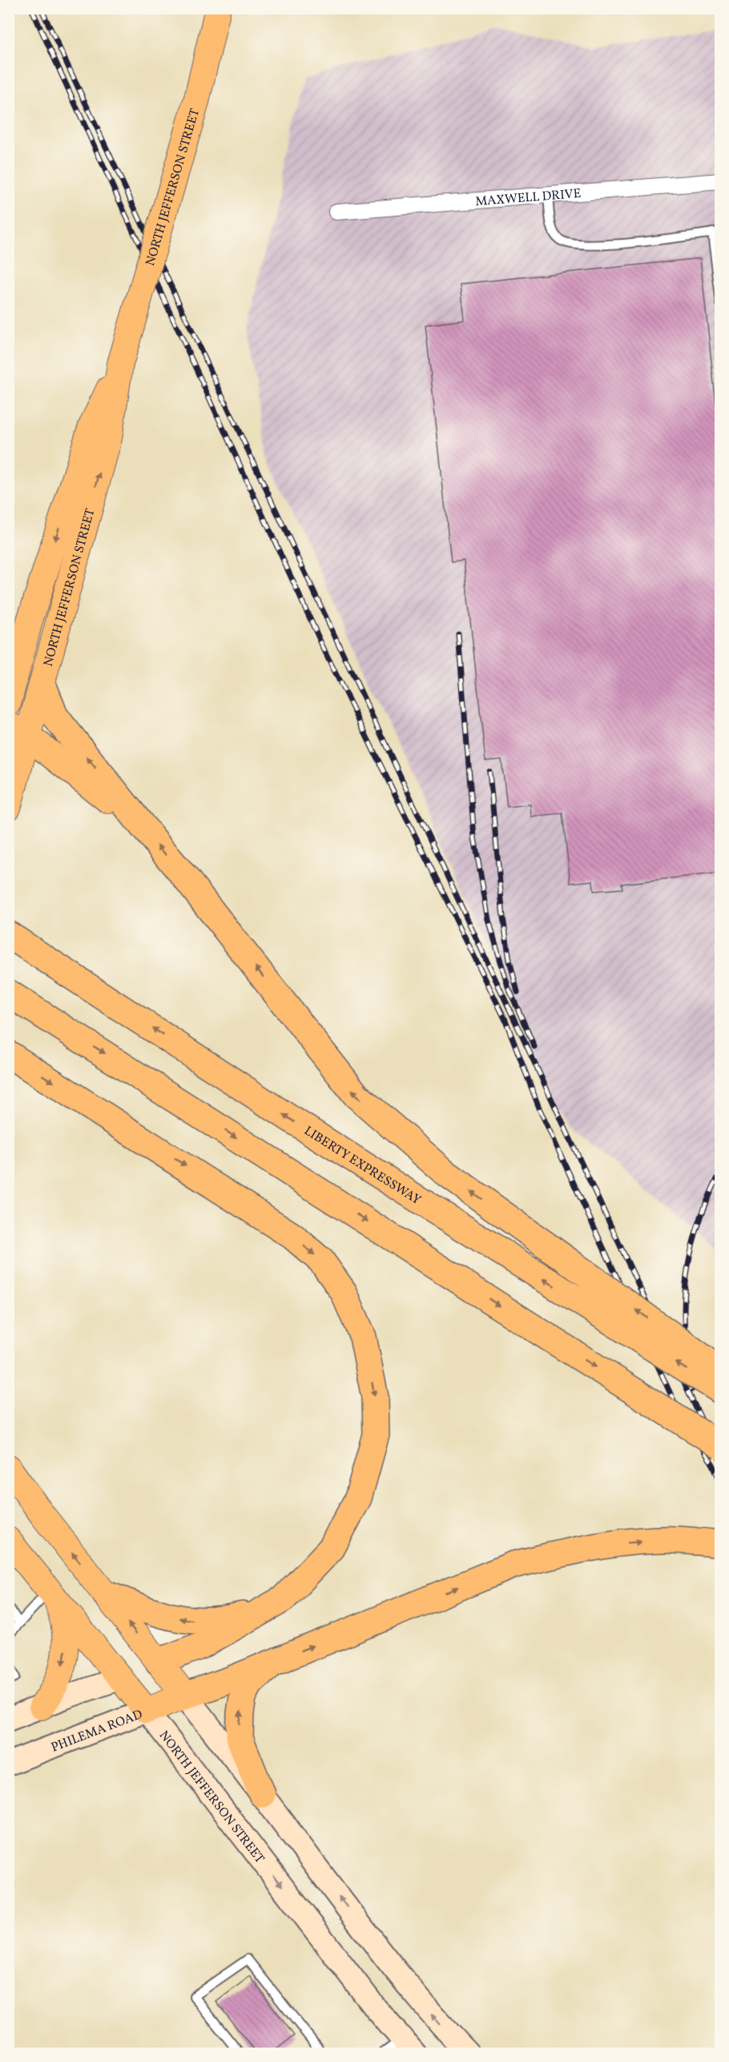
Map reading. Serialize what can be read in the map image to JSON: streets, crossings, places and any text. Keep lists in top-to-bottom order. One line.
{"streets":{"highway":["LIBERTY EXPRESSWAY"],"main road":["NORTH JEFFERSON STREET","PHILEMA ROAD"],"street":["MAXWELL DRIVE"]},"crossings":[["NORTH JEFFERSON STREET","PHILEMA ROAD"]]}
